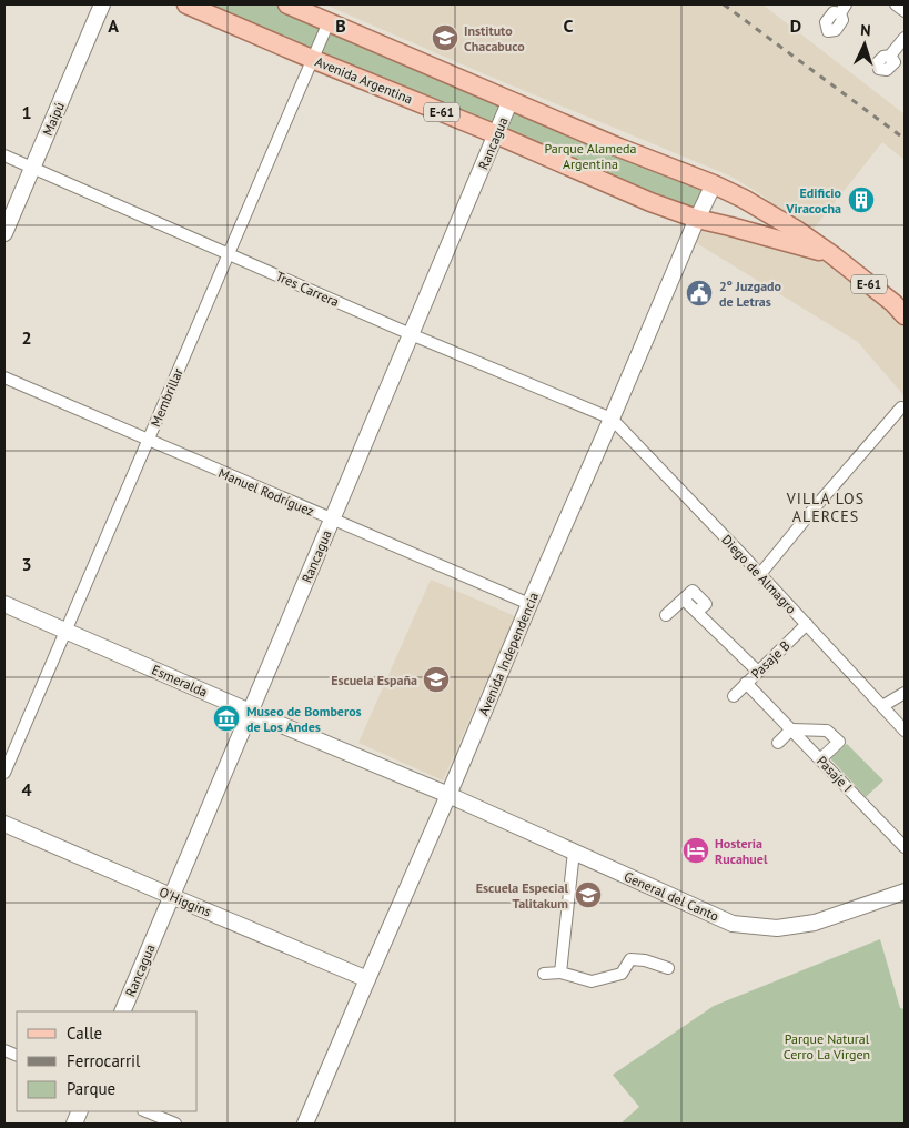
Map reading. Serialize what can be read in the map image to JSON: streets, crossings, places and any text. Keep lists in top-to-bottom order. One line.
{"streets":{"main road":["Avenida Argentina","E-61","Maipú","Rancagua","Avenida Independencia","Esmeralda","General del Canto","O'Higgins"],"street":["Tres Carrera","Membrillar","Manuel Rodríguez","Diego de Almagro","Pasaje B","Pasaje I"]},"crossings":[["Avenida Argentina","E-61"],["Avenida Argentina","Rancagua"],["Avenida Argentina","Membrillar"],["Avenida Argentina","Avenida Independencia"],["E-61","Rancagua"],["E-61","Membrillar"],["E-61","Avenida Independencia"],["Maipú","Tres Carrera"],["Rancagua","Tres Carrera"],["Rancagua","Manuel Rodríguez"],["Rancagua","Esmeralda"],["Rancagua","O'Higgins"],["Tres Carrera","Membrillar"],["Tres Carrera","Diego de Almagro"],["Tres Carrera","Avenida Independencia"],["Membrillar","Manuel Rodríguez"],["Membrillar","Esmeralda"],["Manuel Rodríguez","Avenida Independencia"],["Diego de Almagro","Avenida Independencia"],["Diego de Almagro","Pasaje B"],["Avenida Independencia","Esmeralda"],["Avenida Independencia","General del Canto"],["Avenida Independencia","O'Higgins"],["Pasaje B","Pasaje I"],["Esmeralda","General del Canto"]],"districts":["VILLA LOS ALERCES"],"parks":["Parque Alameda Argentina","Parque Natural Cerro La Virgen"],"places":{"school or university":["Instituto Chacabuco","Escuela España","Escuela Especial Talitakum"],"building":["Edificio Viracocha"],"public building":["2º Juzgado de Letras"],"museum":["Museo de Bomberos de Los Andes"],"hotel":["Hosteria Rucahuel"]},"legend":["Calle","Ferrocarril","Parque"],"north":"top","grid":{"columns":["A","B","C","D"],"rows":["1","2","3","4"]}}
